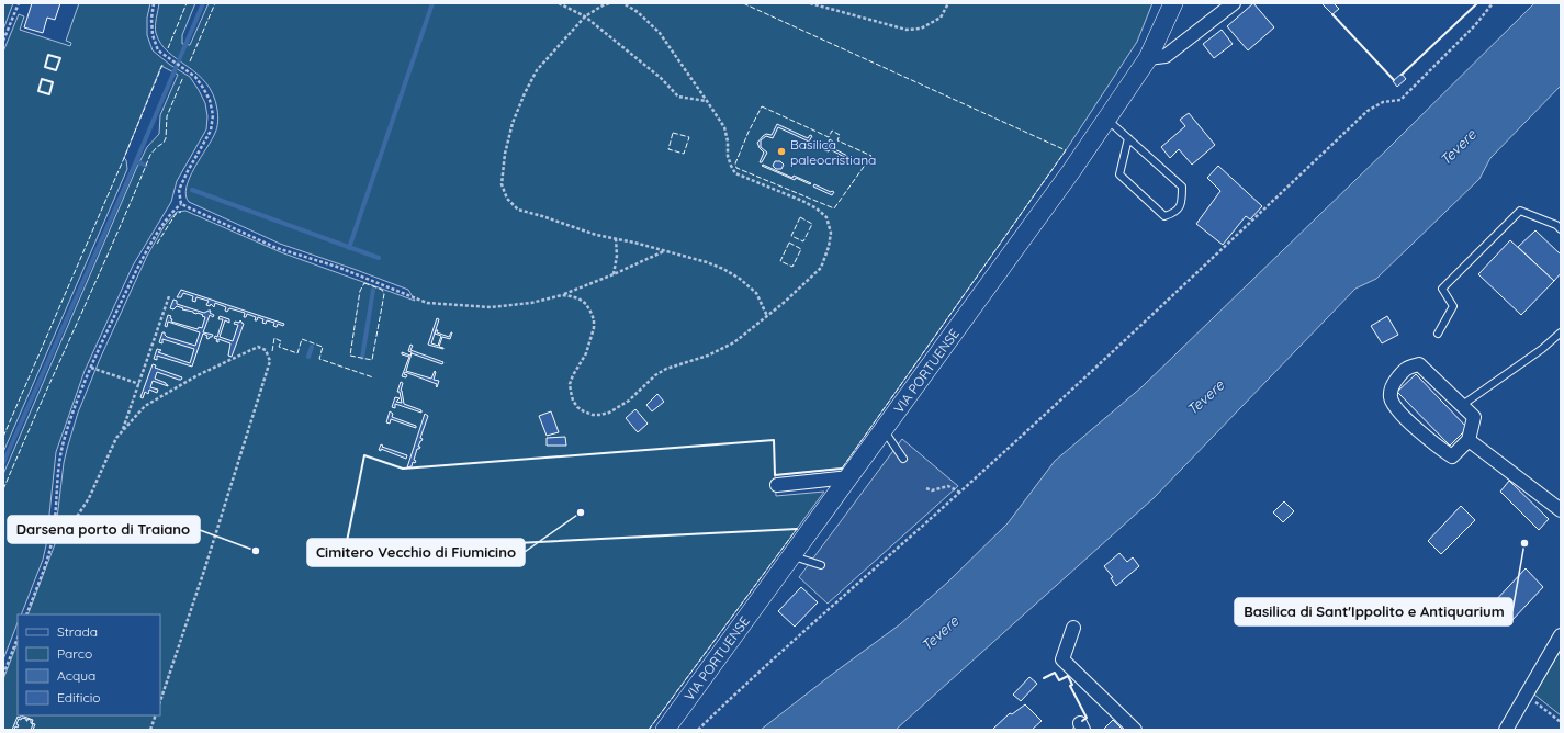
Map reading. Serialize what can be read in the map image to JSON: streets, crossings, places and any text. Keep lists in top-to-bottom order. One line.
{"streets":{"street":["VIA PORTUENSE"]},"water":["Tevere"],"places":["Basilica paleocristiana","Cimitero Vecchio di Fiumicino","Basilica di Sant'Ippolito e Antiquarium","Darsena porto di Traiano"],"legend":["Strada","Parco","Acqua","Edificio"]}
